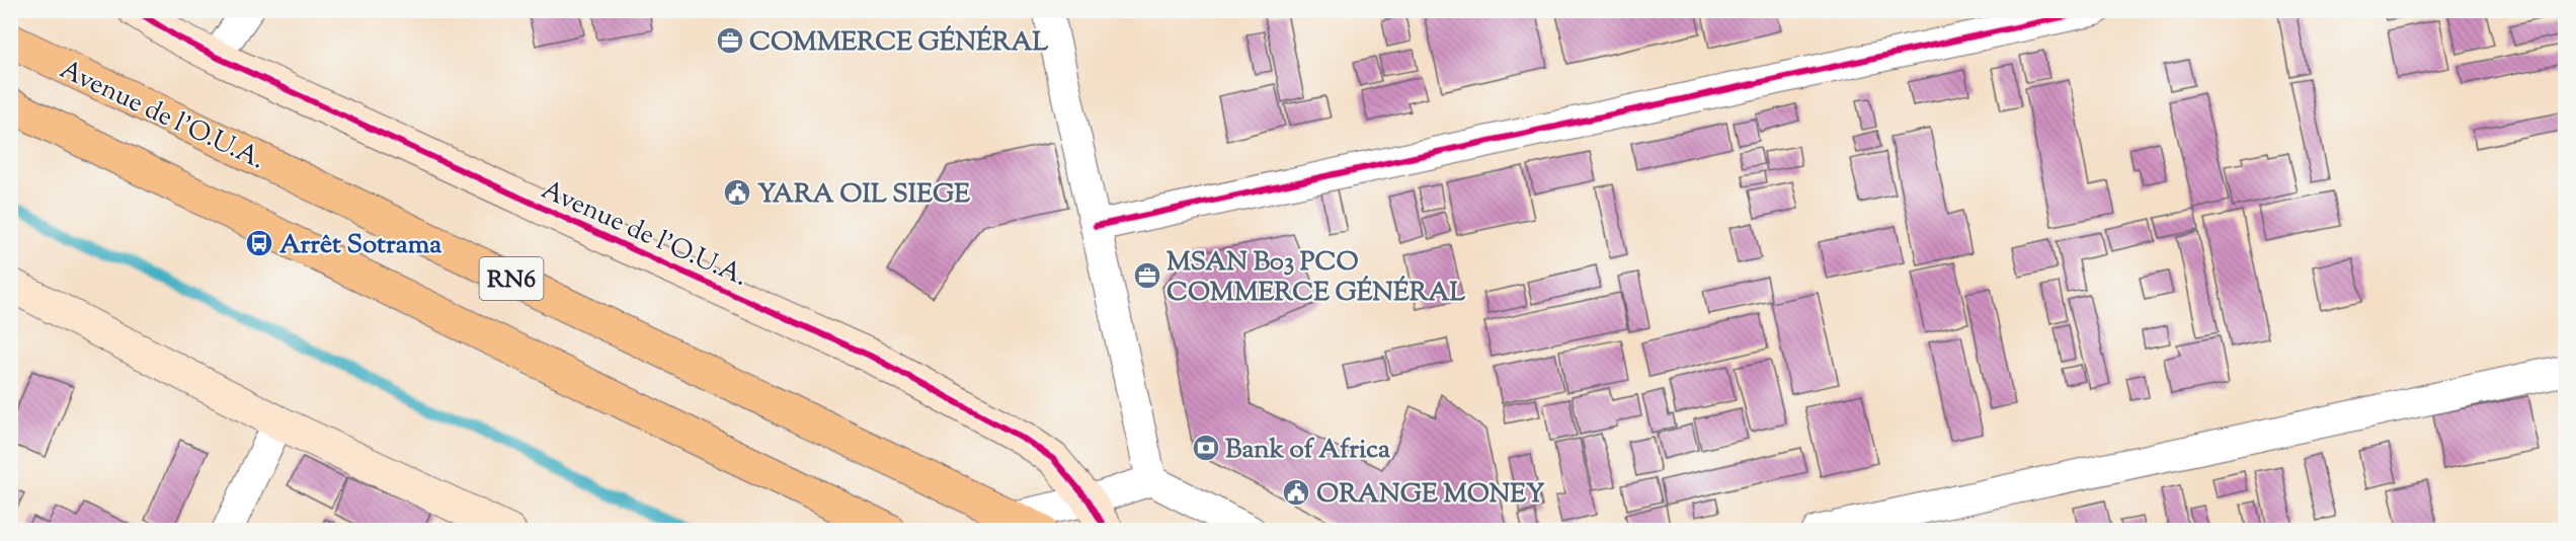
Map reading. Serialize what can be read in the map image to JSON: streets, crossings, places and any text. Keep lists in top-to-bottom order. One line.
{"streets":{"highway":["Avenue de l'O.U.A.","RN6"]},"places":{"office":["COMMERCE GÉNÉRAL","MSAN B03 PCO COMMERCE GÉNÉRAL"],"public building":["YARA OIL SIEGE","ORANGE MONEY"],"bus stop":["Arrêt Sotrama"],"bank":["Bank of Africa"]}}
